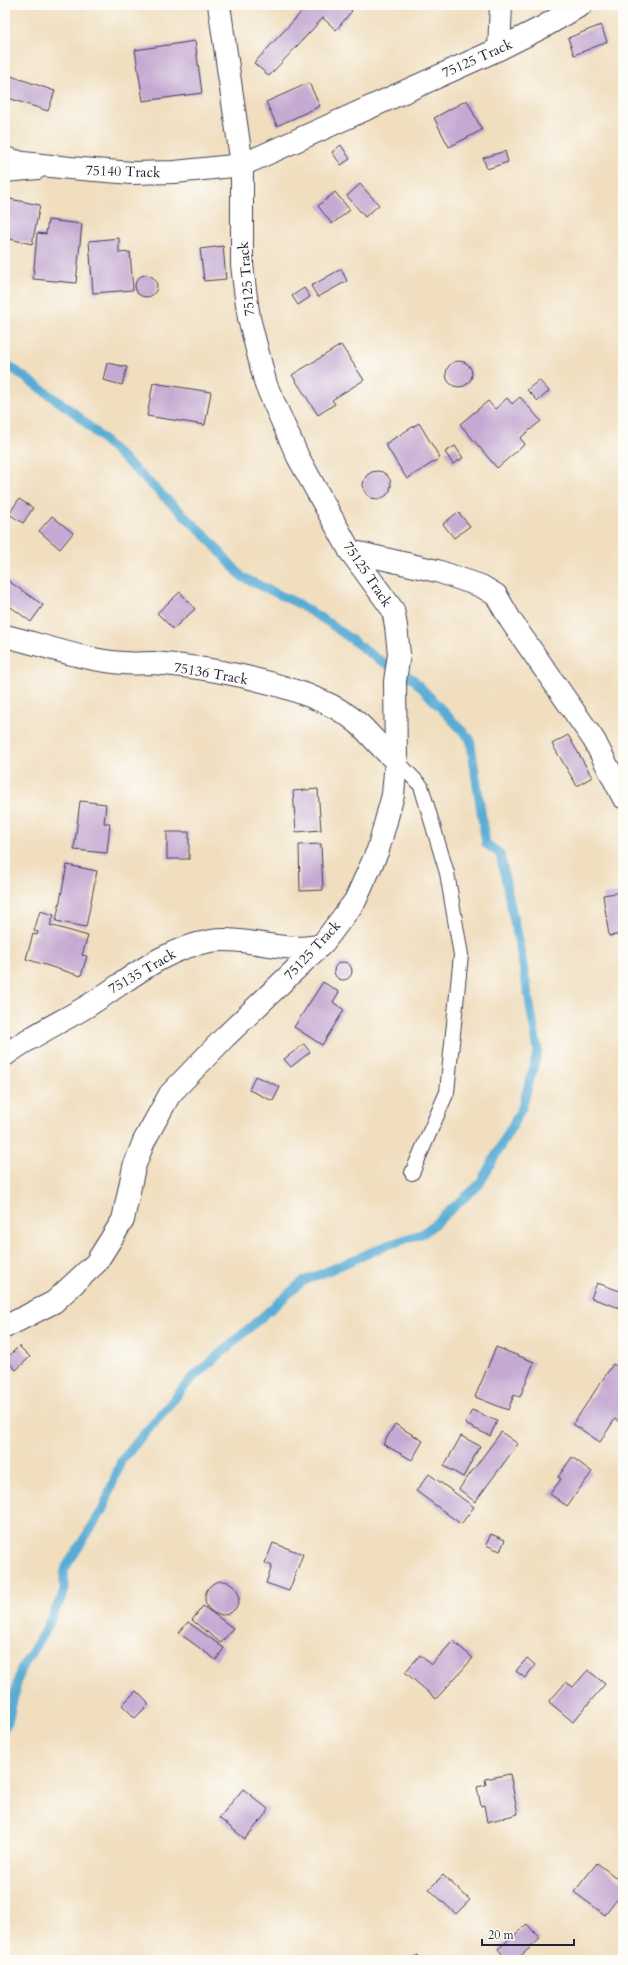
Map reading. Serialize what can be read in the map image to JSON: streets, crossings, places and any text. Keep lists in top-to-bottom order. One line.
{"streets":{"street":["75125 Track","75140 Track","75136 Track","75135 Track"]},"crossings":[["75125 Track","75140 Track"],["75125 Track","75136 Track"],["75125 Track","75135 Track"]],"scale_bar":"20 m"}
